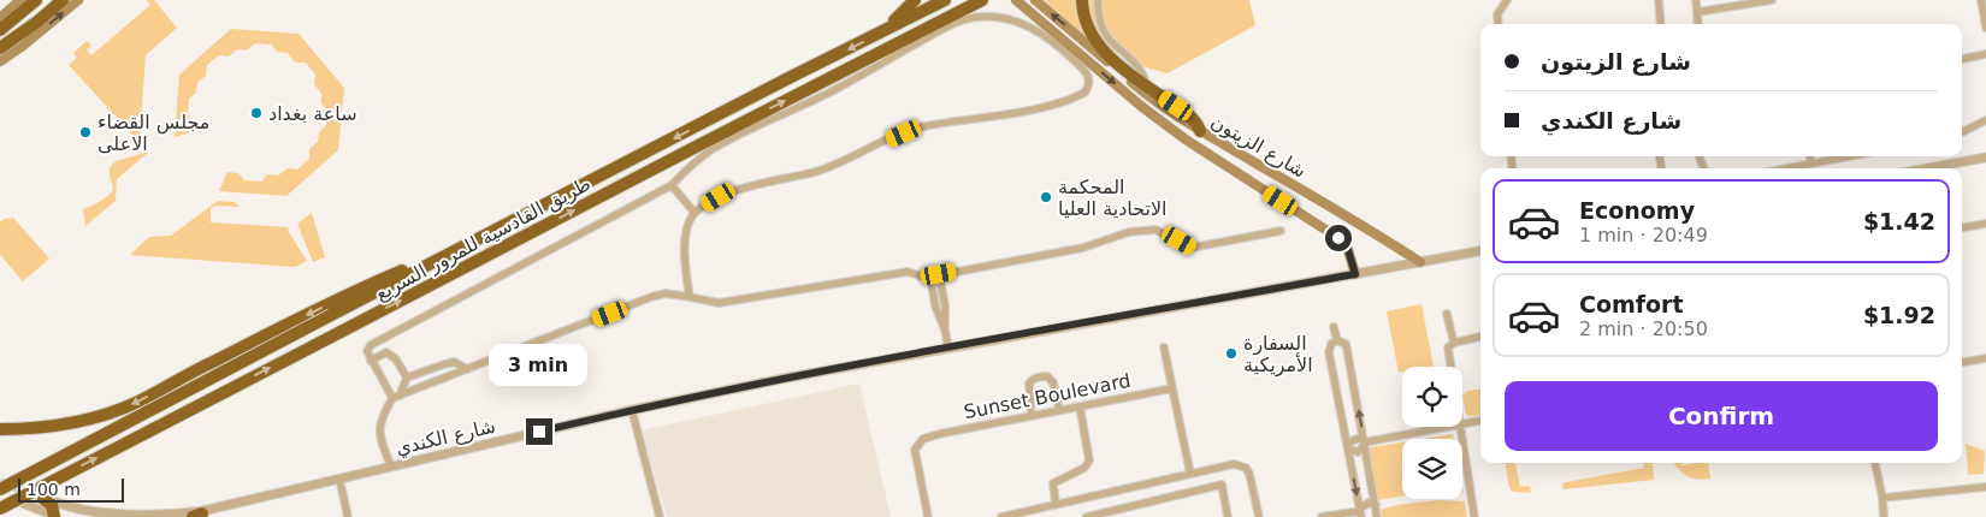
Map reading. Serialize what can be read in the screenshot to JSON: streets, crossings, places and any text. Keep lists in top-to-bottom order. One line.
{"streets":{"highway":["طريق القادسية للمرور السريع"],"main road":["شارع الزيتون"],"street":["Sunset Boulevard","شارع الكندي"]},"crossings":[["شارع الزيتون","شارع الكندي"]],"places":["ساعة بغداد","مجلس القضاء الاعلى","المحكمة الاتحادية العليا","السفارة الأمريكية"],"scale_bar":"100 m","page":{"banner":["شارع الزيتون","شارع الكندي"],"list":[{"name":"Economy","note":"1 min · 20:49","value":"$1.42"},{"name":"Comfort","note":"2 min · 20:50","value":"$1.92"}],"bubble":"3 min","buttons":"Confirm","scale":"100 m"}}
